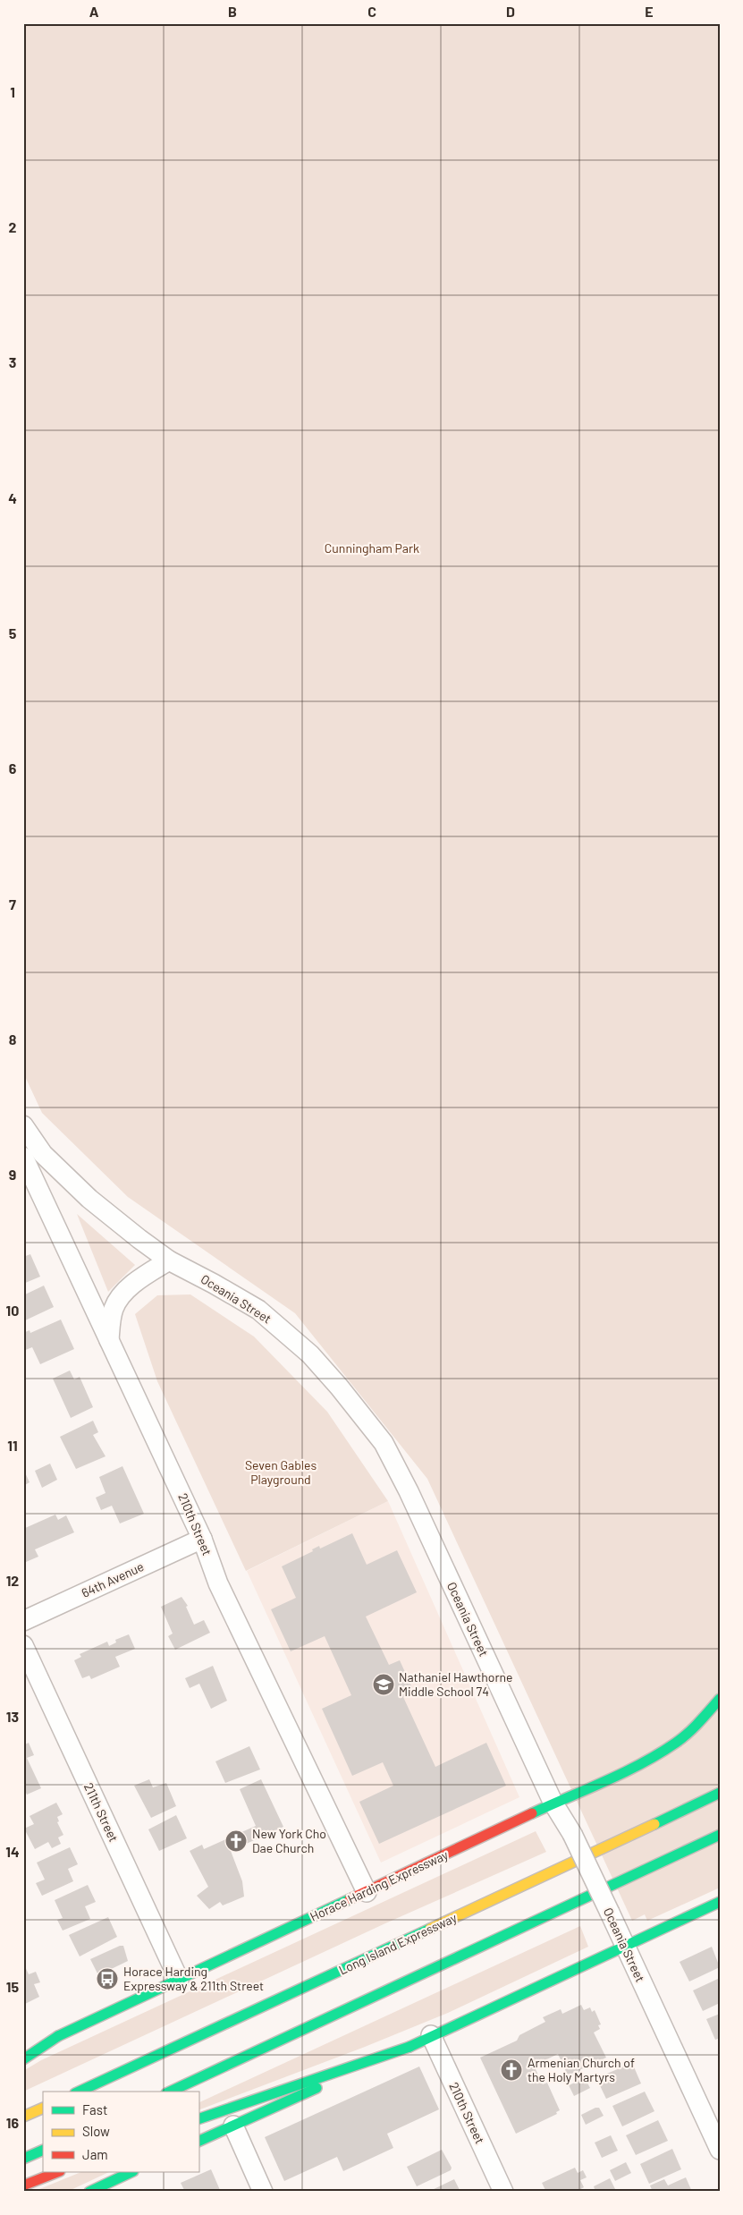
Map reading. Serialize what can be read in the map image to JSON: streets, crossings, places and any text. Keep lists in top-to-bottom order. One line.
{"streets":{"main road":["Horace Harding Expressway","Long Island Expressway"],"street":["Oceania Street","210th Street","64th Avenue","211th Street"]},"crossings":[["Oceania Street","Horace Harding Expressway"],["210th Street","64th Avenue"],["210th Street","Horace Harding Expressway"],["211th Street","Horace Harding Expressway"]],"parks":["Cunningham Park","Seven Gables Playground"],"places":{"school or university":["Nathaniel Hawthorne Middle School 74"],"church":["New York Cho Dae Church","Armenian Church of the Holy Martyrs"],"bus stop":["Horace Harding Expressway & 211th Street"]},"legend":["Fast","Slow","Jam"],"grid":{"columns":["A","B","C","D","E"],"rows":["1","2","3","4","5","6","7","8","9","10","11","12","13","14","15","16"]}}
